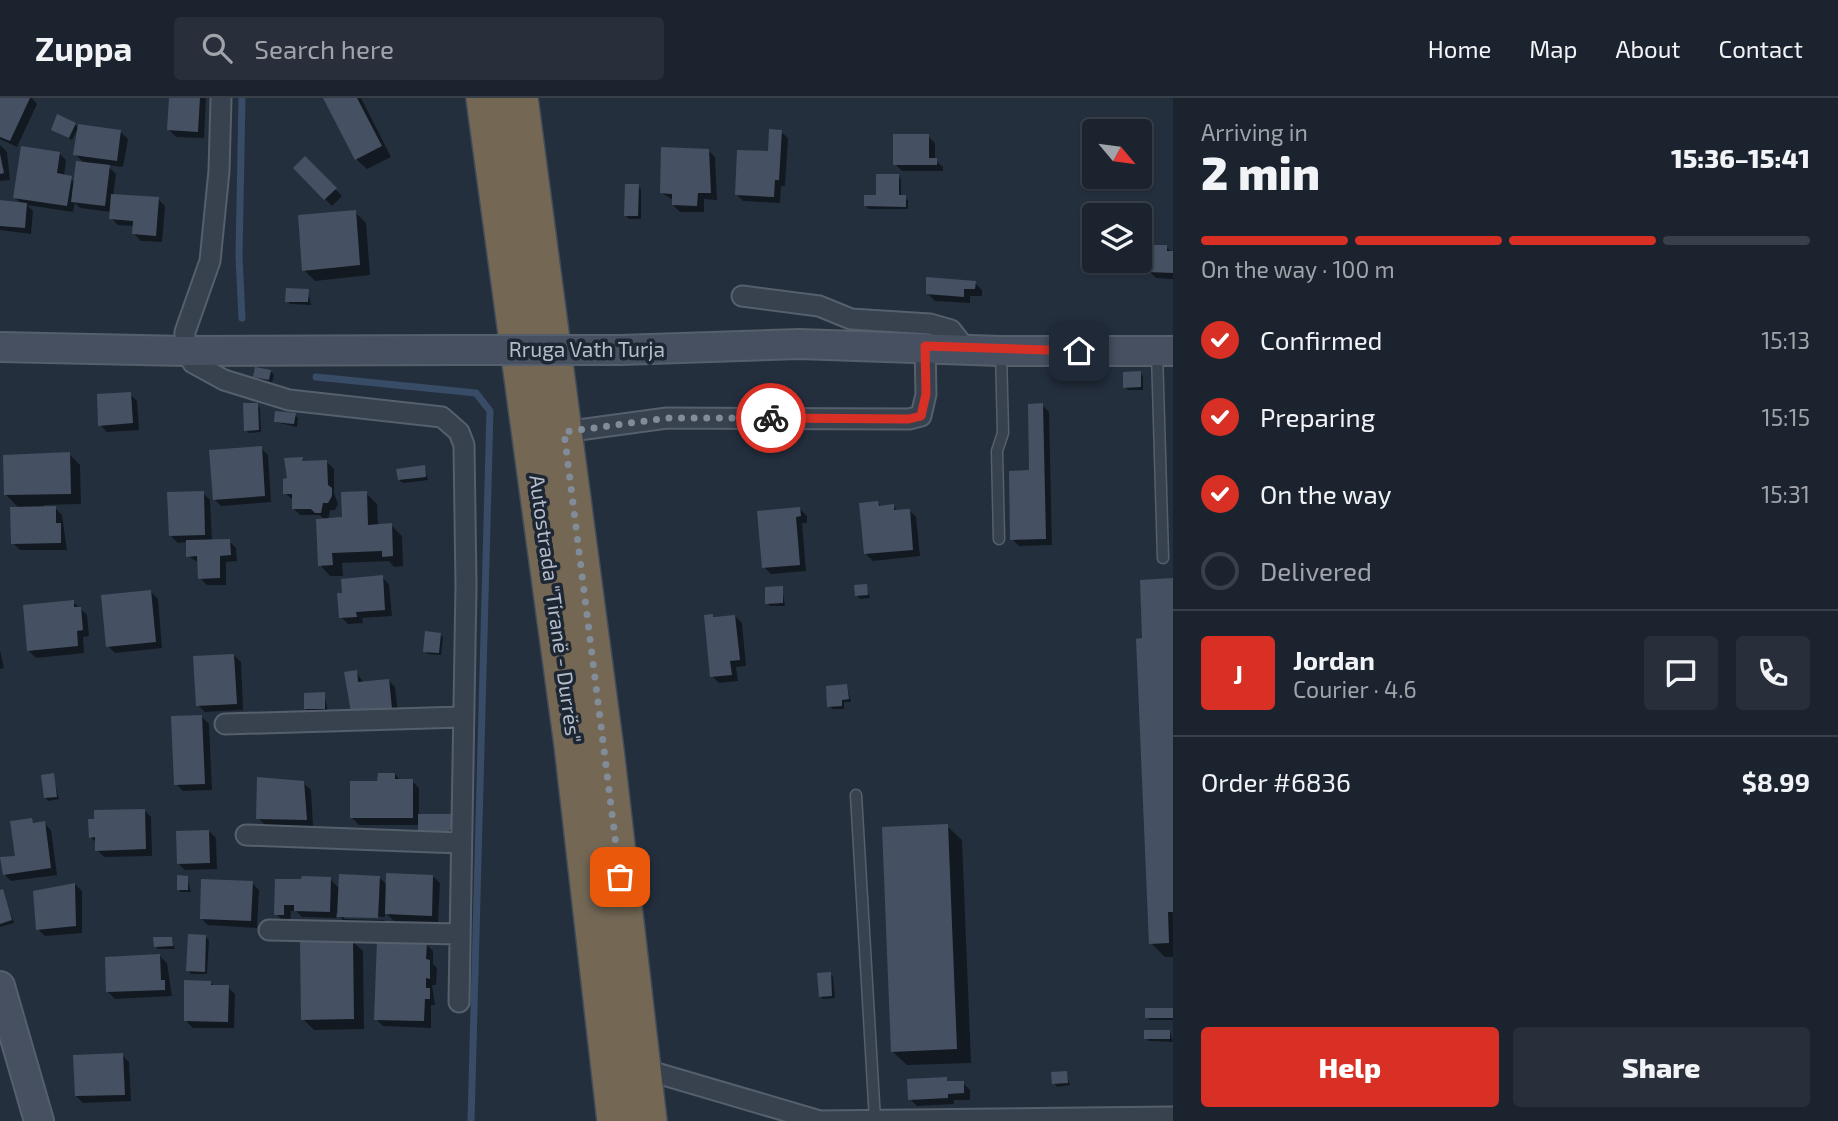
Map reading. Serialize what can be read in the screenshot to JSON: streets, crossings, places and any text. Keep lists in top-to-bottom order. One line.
{"streets":{"highway":["Autostrada \"Tiranë - Durrës\""],"street":["Rruga Vath Turja"]},"north":"bottom right","page":{"header":"Zuppa","search":"Search here","nav":["Home","Map","About","Contact"],"heading":["2 min","Arriving in","15:36–15:41"],"panel":["Jordan","Courier · 4.6","Order #6836","$8.99"],"bar":"On the way · 100 m","list":[["Confirmed","15:13"],["Preparing","15:15"],["On the way","15:31"],"Delivered"],"round":"J","buttons":["Help","Share"]}}
